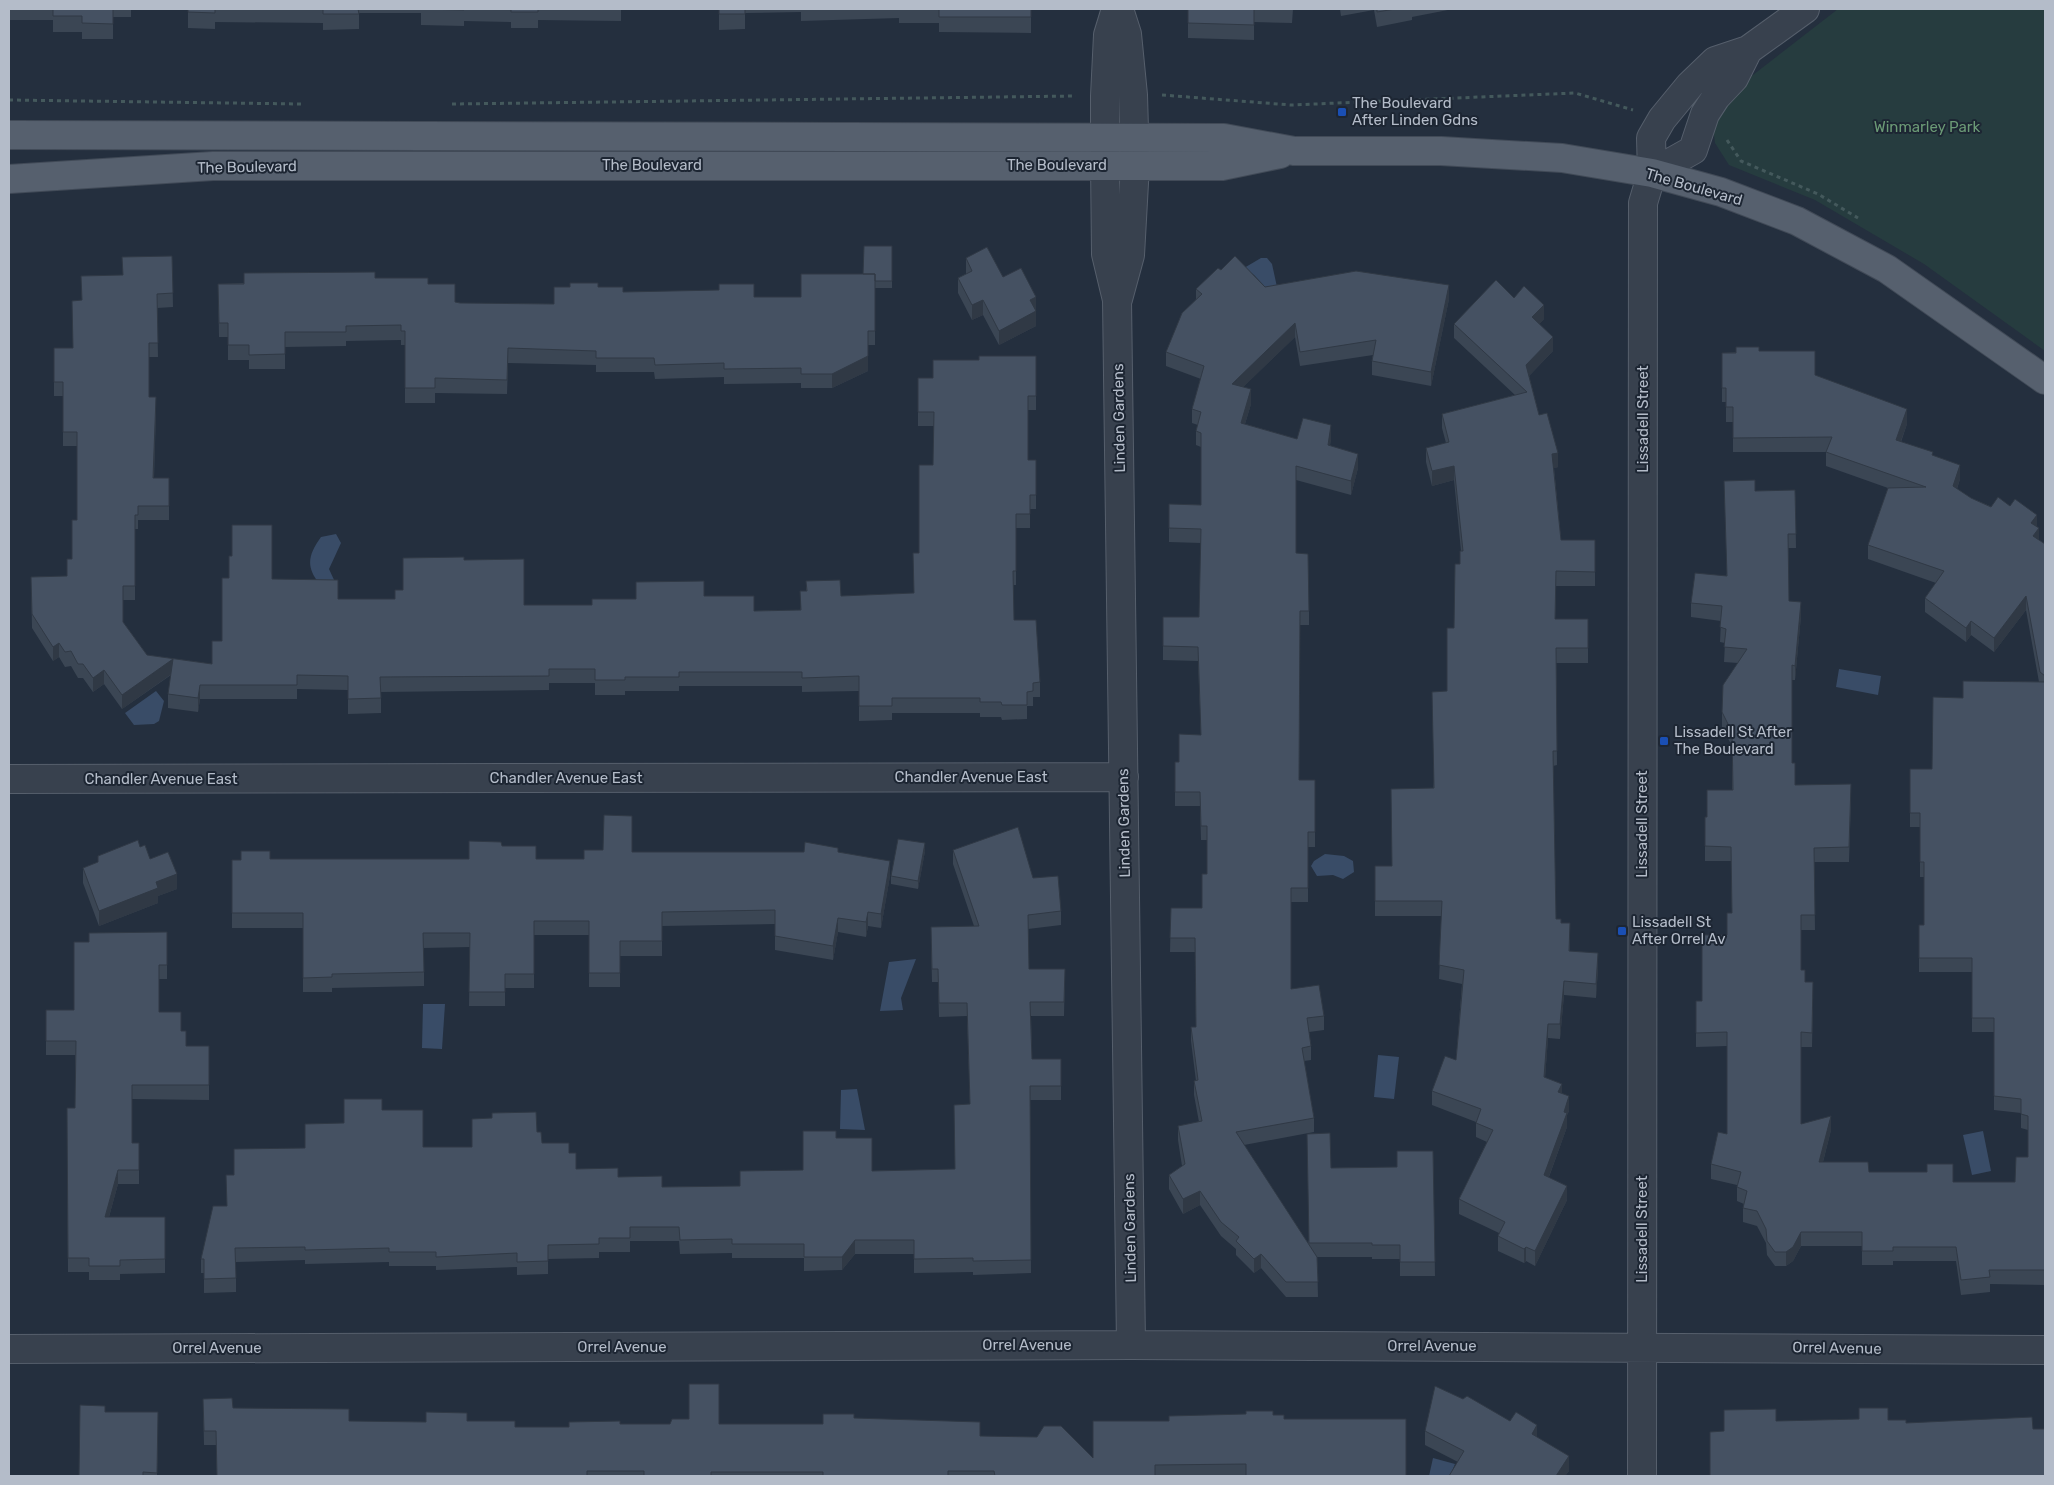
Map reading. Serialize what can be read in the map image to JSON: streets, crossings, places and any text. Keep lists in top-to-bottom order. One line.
{"streets":{"main road":["The Boulevard"],"street":["Linden Gardens","Lissadell Street","Chandler Avenue East","Orrel Avenue"]},"crossings":[["The Boulevard","Linden Gardens"],["The Boulevard","Lissadell Street"],["Linden Gardens","Chandler Avenue East"],["Linden Gardens","Orrel Avenue"],["Lissadell Street","Orrel Avenue"]],"parks":["Winmarley Park"],"places":{"transit":["The Boulevard After Linden Gdns","Lissadell St After The Boulevard","Lissadell St After Orrel Av"]}}
